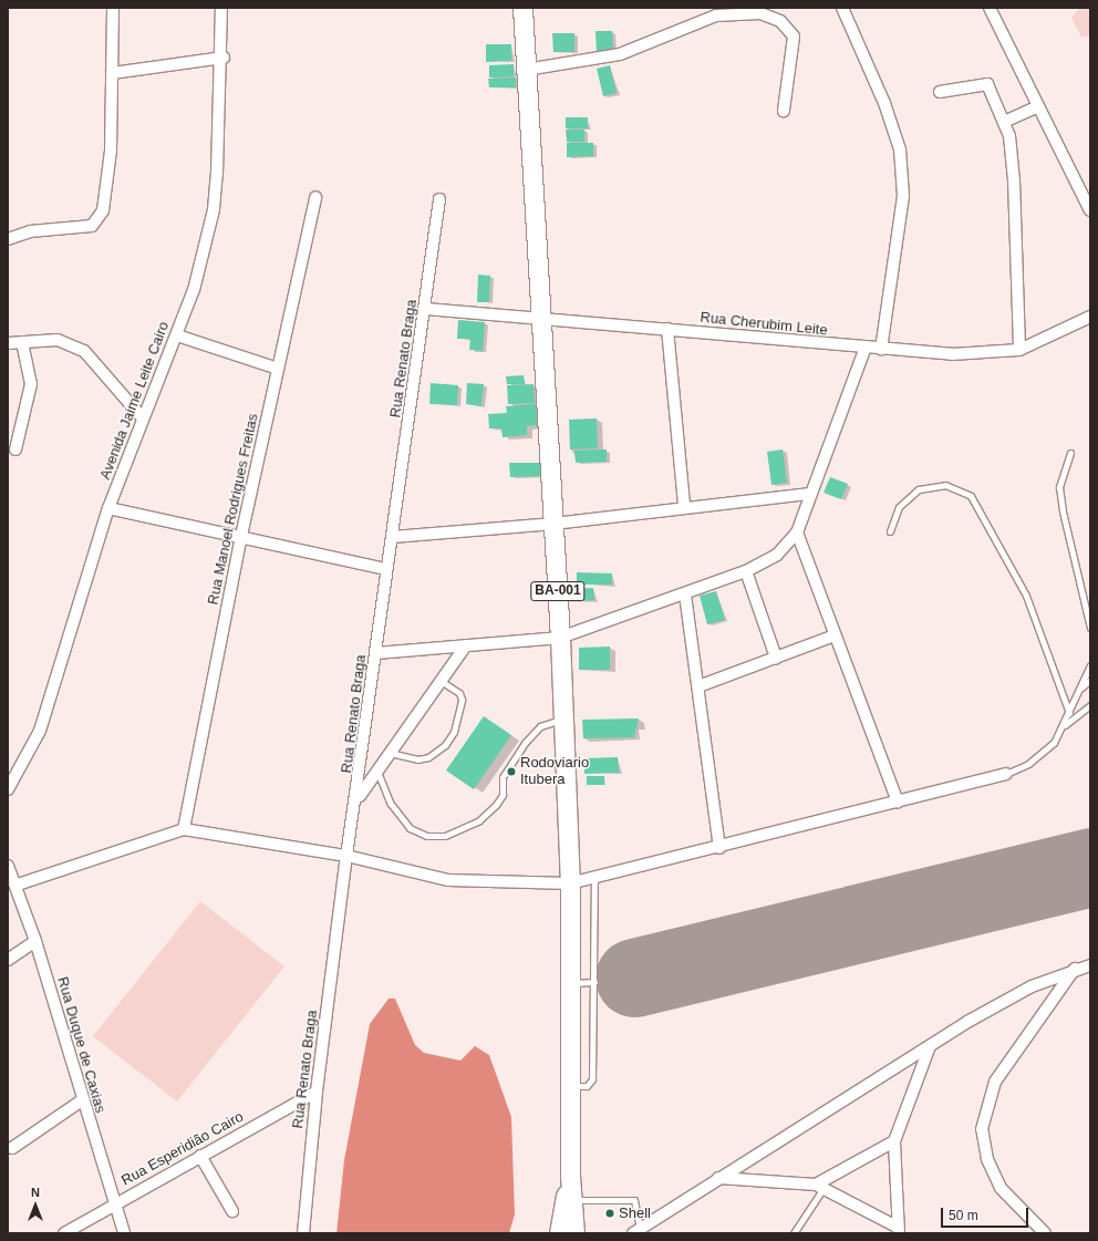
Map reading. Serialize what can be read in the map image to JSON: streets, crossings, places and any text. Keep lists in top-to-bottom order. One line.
{"streets":{"main road":["BA-001"],"street":["Rua Cherubim Leite","Rua Renato Braga","Avenida Jaime Leite Cairo","Rua Manoel Rodrigues Freitas","Rua Duque de Caxias","Rua Esperidião Cairo"]},"crossings":[["Rua Cherubim Leite","Rua Renato Braga"],["Rua Cherubim Leite","BA-001"],["Rua Renato Braga","Rua Esperidião Cairo"],["Rua Duque de Caxias","Rua Esperidião Cairo"]],"places":["Rodoviario Itubera","Shell"],"scale_bar":"50 m","north":"top"}
